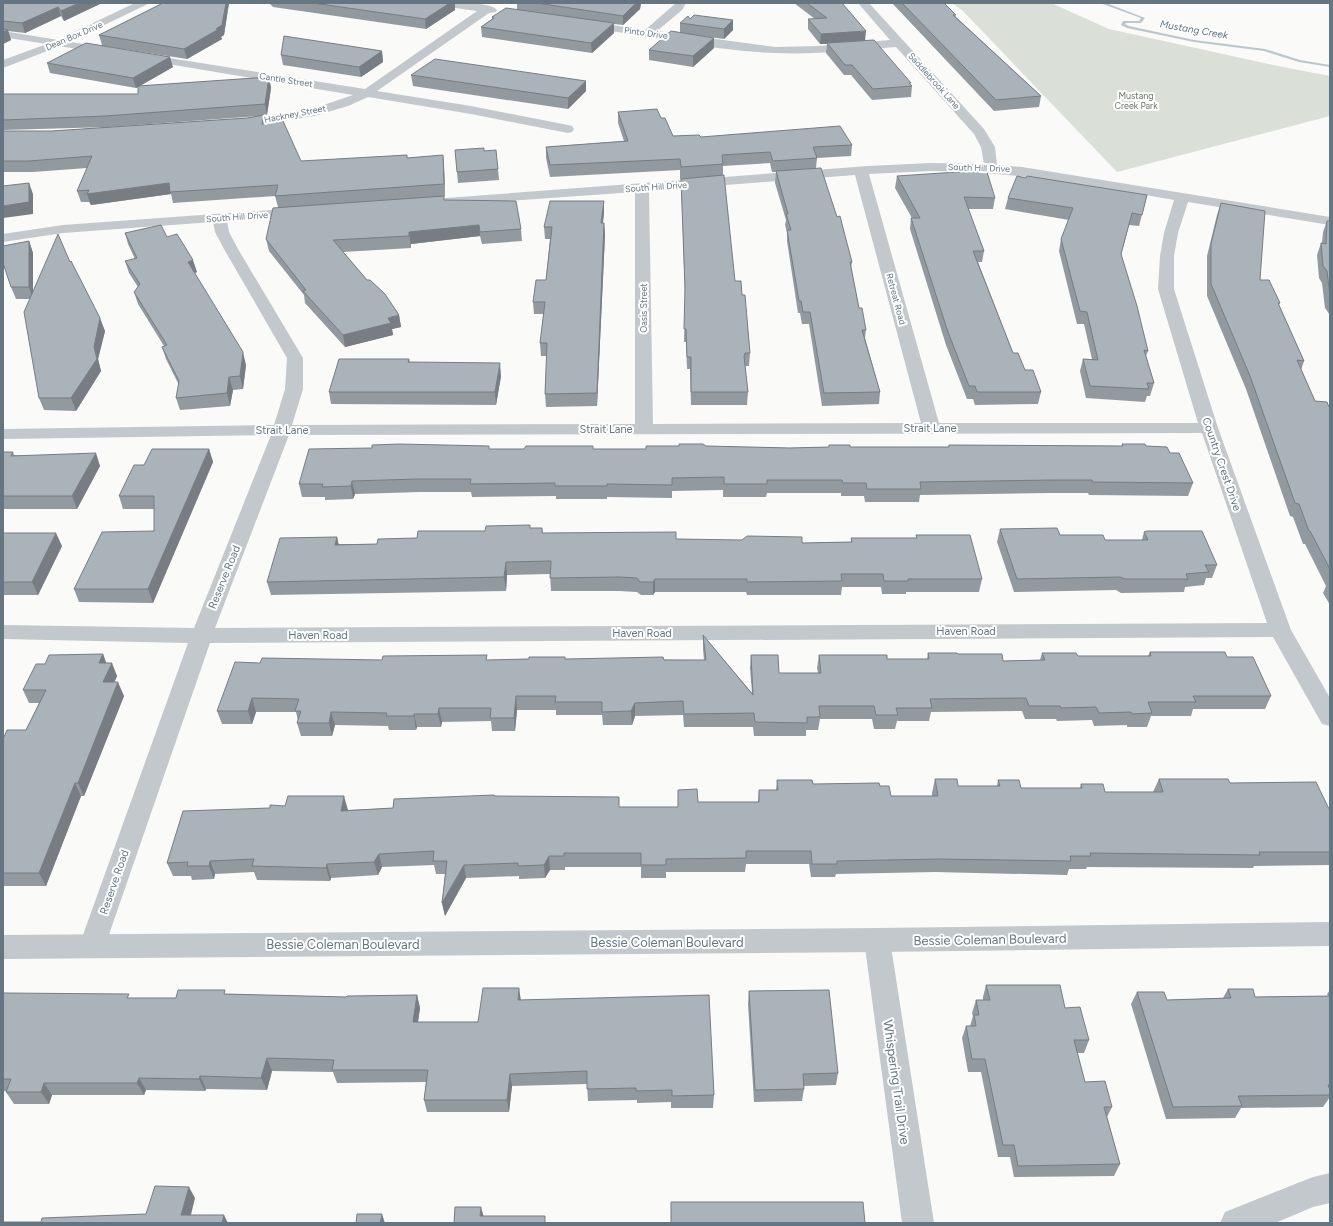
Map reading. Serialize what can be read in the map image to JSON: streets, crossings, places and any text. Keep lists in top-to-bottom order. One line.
{"streets":{"street":["Pinto Drive","Dean Box Drive","Cantle Street","Saddlebrook Lane","Hackney Street","South Hill Drive","Retreat Road","Oasis Street","Strait Lane","Country Crest Drive","Reserve Road","Haven Road","Bessie Coleman Boulevard","Whispering Trail Drive"]},"crossings":[["Pinto Drive","Saddlebrook Lane"],["Dean Box Drive","Cantle Street"],["Cantle Street","Hackney Street"],["Saddlebrook Lane","South Hill Drive"],["South Hill Drive","Retreat Road"],["South Hill Drive","Oasis Street"],["South Hill Drive","Country Crest Drive"],["South Hill Drive","Reserve Road"],["Retreat Road","Strait Lane"],["Oasis Street","Strait Lane"],["Strait Lane","Country Crest Drive"],["Strait Lane","Reserve Road"],["Country Crest Drive","Haven Road"],["Reserve Road","Haven Road"],["Reserve Road","Bessie Coleman Boulevard"],["Bessie Coleman Boulevard","Whispering Trail Drive"]],"water":["Mustang Creek"],"parks":["Mustang Creek Park"]}
